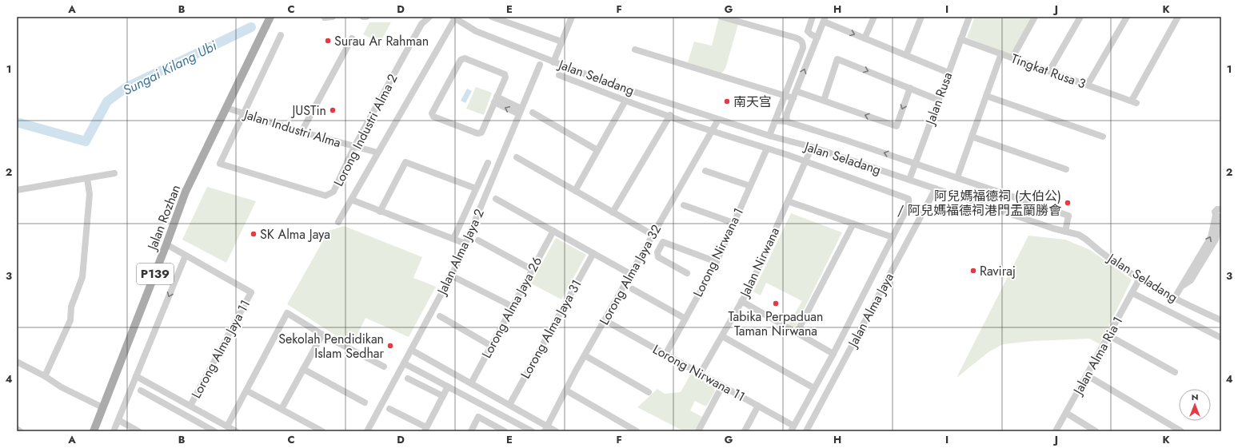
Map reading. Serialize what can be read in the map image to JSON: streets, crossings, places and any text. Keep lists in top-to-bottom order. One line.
{"streets":{"main road":["Jalan Rozhan","P139"],"street":["Tingkat Rusa 3","Jalan Seladang","Jalan Rusa","Jalan Industri Alma","Lorong Industri Alma 2","Jalan Alma Jaya 2","Lorong Nirwana 1","Jalan Nirwana","Lorong Alma Jaya 32","Lorong Alma Jaya 26","Jalan Alma Jaya","Lorong Alma Jaya 31","Lorong Alma Jaya 11","Jalan Alma Ria 1","Lorong Nirwana 11"]},"crossings":[["Tingkat Rusa 3","Jalan Rusa"],["Jalan Seladang","Jalan Rusa"],["Jalan Seladang","Lorong Nirwana 1"],["Jalan Seladang","Jalan Nirwana"],["Jalan Seladang","Lorong Alma Jaya 32"],["Jalan Seladang","Jalan Alma Jaya"],["Jalan Seladang","Jalan Alma Ria 1"],["Jalan Industri Alma","Lorong Industri Alma 2"],["Jalan Industri Alma","Jalan Rozhan"],["Jalan Rozhan","Lorong Alma Jaya 11"],["Lorong Nirwana 1","Lorong Nirwana 11"],["Jalan Nirwana","Lorong Nirwana 11"],["Lorong Alma Jaya 32","Lorong Nirwana 11"]],"water":["Sungai Kilang Ubi"],"places":["Surau Ar Rahman","南天宫","JUSTin","阿兒媽福德祠 (大伯公) / 阿兒媽福德祠港門盂蘭勝會","SK Alma Jaya","Raviraj","Tabika Perpaduan Taman Nirwana","Sekolah Pendidikan Islam Sedhar"],"north":"top","grid":{"columns":["A","B","C","D","E","F","G","H","I","J","K"],"rows":["1","2","3","4"]}}
